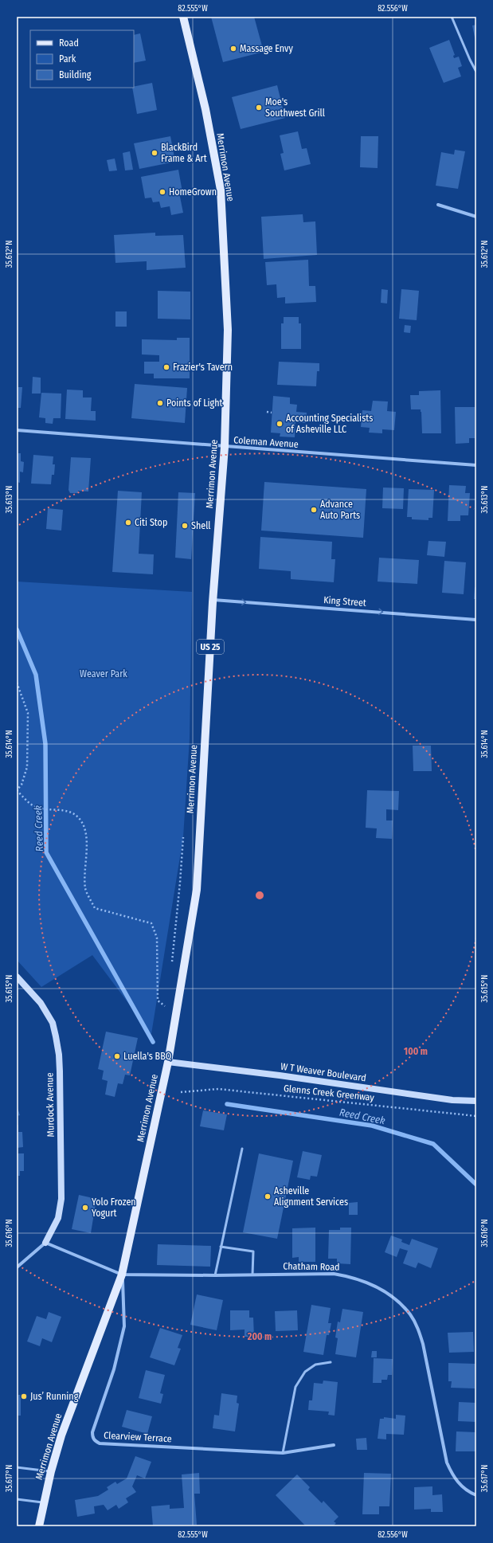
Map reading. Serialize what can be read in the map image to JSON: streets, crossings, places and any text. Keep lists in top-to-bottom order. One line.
{"streets":{"main road":["Merrimon Avenue","US 25","W T Weaver Boulevard","Murdock Avenue"],"street":["Coleman Avenue","King Street","Chatham Road","Clearview Terrace"],"path":["Glenns Creek Greenway"]},"crossings":[["Merrimon Avenue","Coleman Avenue"],["Merrimon Avenue","King Street"],["Merrimon Avenue","W T Weaver Boulevard"],["Merrimon Avenue","Chatham Road"],["Merrimon Avenue","Clearview Terrace"],["Murdock Avenue","Chatham Road"],["Chatham Road","Clearview Terrace"]],"one_way":["King Street"],"water":["Reed Creek"],"parks":["Weaver Park"],"places":["Massage Envy","Moe's Southwest Grill","BlackBird Frame & Art","HomeGrown","Frazier's Tavern","Points of Light","Accounting Specialists of Asheville LLC","Advance Auto Parts","Citi Stop","Shell","Luella's BBQ","Asheville Alignment Services","Yolo Frozen Yogurt","Jus’ Running"],"legend":["Road","Park","Building"],"coordinates":["82.555°W","82.556°W","35.612°N","35.613°N","35.614°N","35.615°N","35.616°N","35.617°N"],"rings":["100 m","200 m"]}
